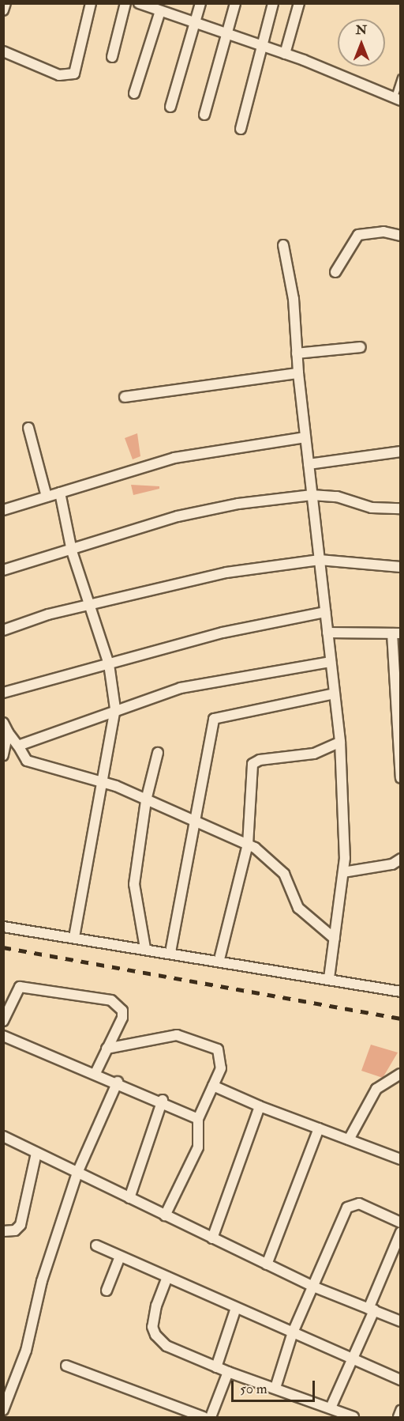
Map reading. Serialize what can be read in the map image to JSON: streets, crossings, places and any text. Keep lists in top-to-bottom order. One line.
{"scale_bar":"50 m","north":"top"}
